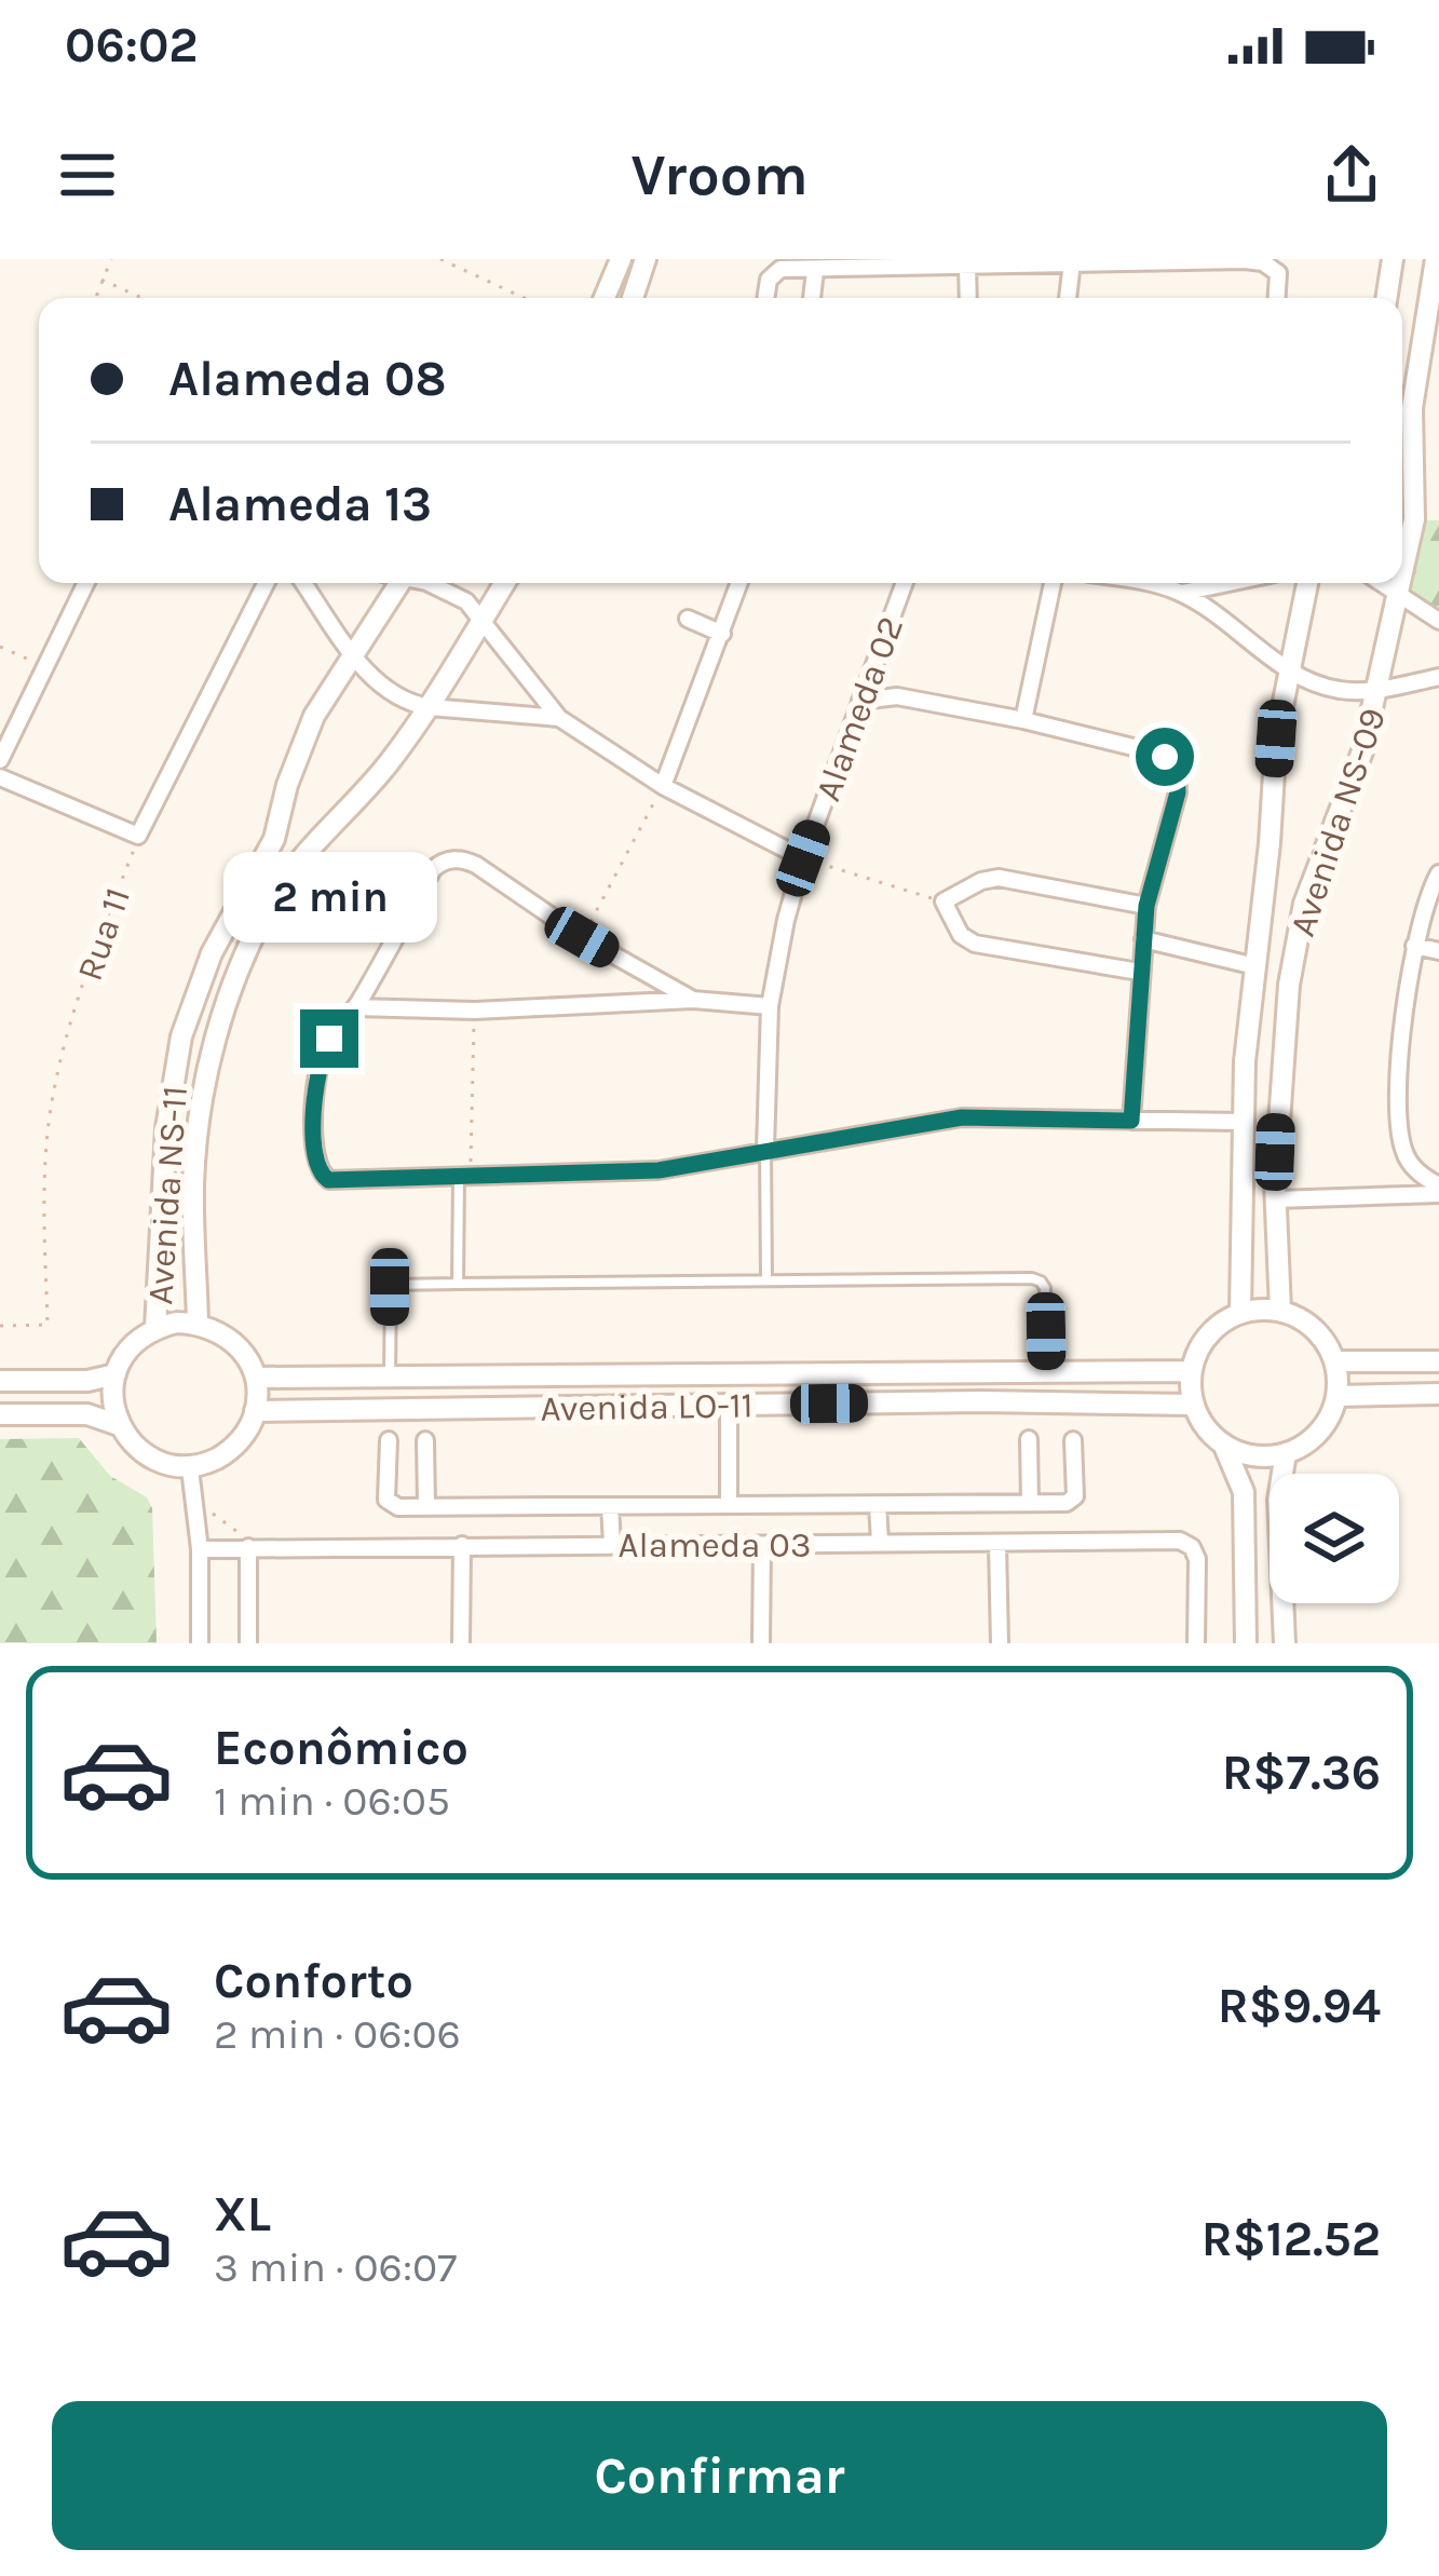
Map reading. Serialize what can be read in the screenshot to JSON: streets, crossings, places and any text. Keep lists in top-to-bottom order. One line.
{"streets":{"street":["Alameda 02","Avenida NS-09","Avenida NS-11","Avenida LO-11","Alameda 03"],"path":["Rua 11"]},"crossings":[["Avenida NS-09","Avenida LO-11"],["Avenida NS-11","Avenida LO-11"]],"page":{"status":"06:02","header":"Vroom","banner":["Alameda 08","Alameda 13"],"bubble":"2 min","list":[{"name":"Econômico","note":"1 min · 06:05","value":"R$7.36"},{"name":"Conforto","note":"2 min · 06:06","value":"R$9.94"},{"name":"XL","note":"3 min · 06:07","value":"R$12.52"}],"buttons":"Confirmar"}}
